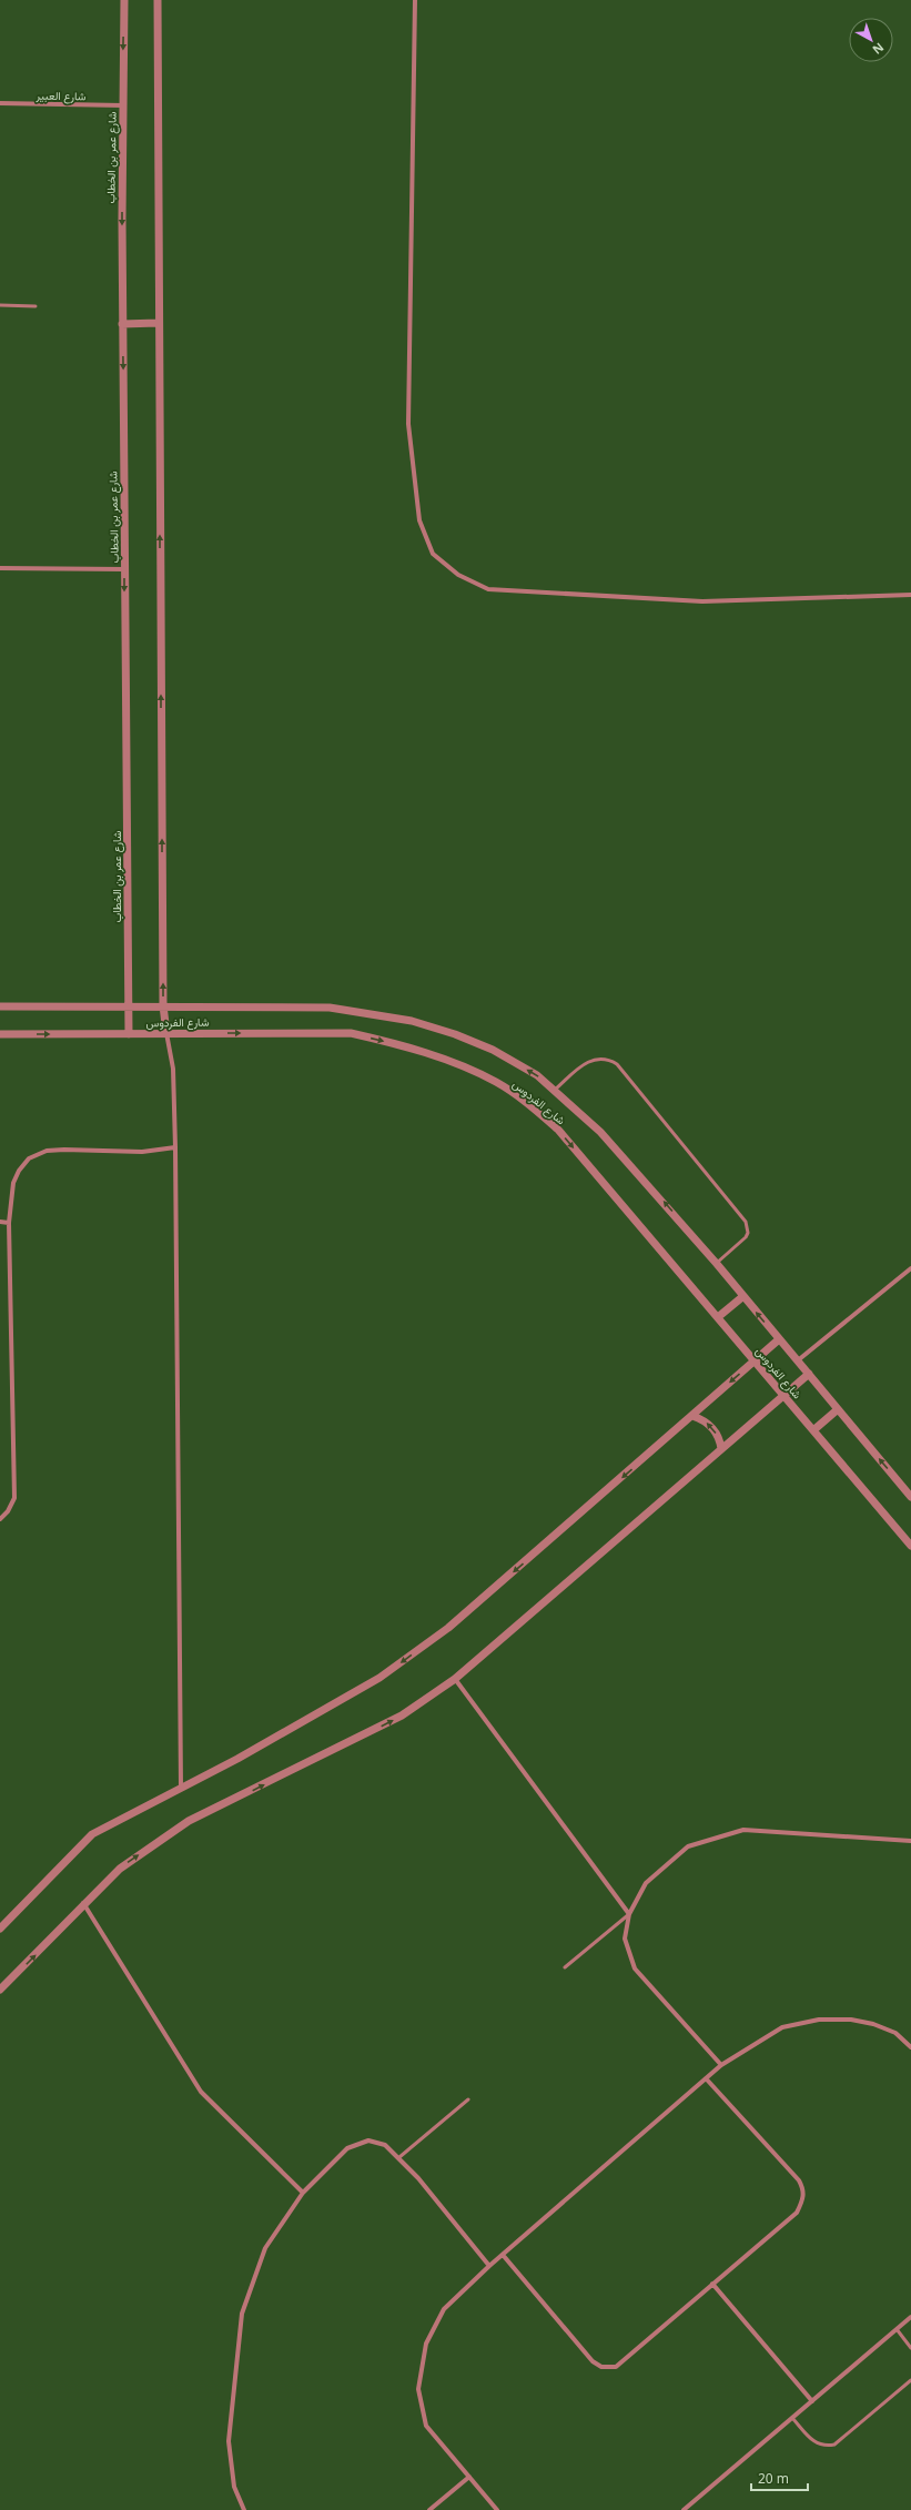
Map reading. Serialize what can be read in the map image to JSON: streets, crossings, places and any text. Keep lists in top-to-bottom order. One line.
{"streets":{"street":["شارع العبير","شارع عمر بن الخطاب","شارع الفردوس"]},"crossings":[["شارع العبير","شارع عمر بن الخطاب"],["شارع عمر بن الخطاب","شارع الفردوس"]],"scale_bar":"20 m","north":"bottom right"}
